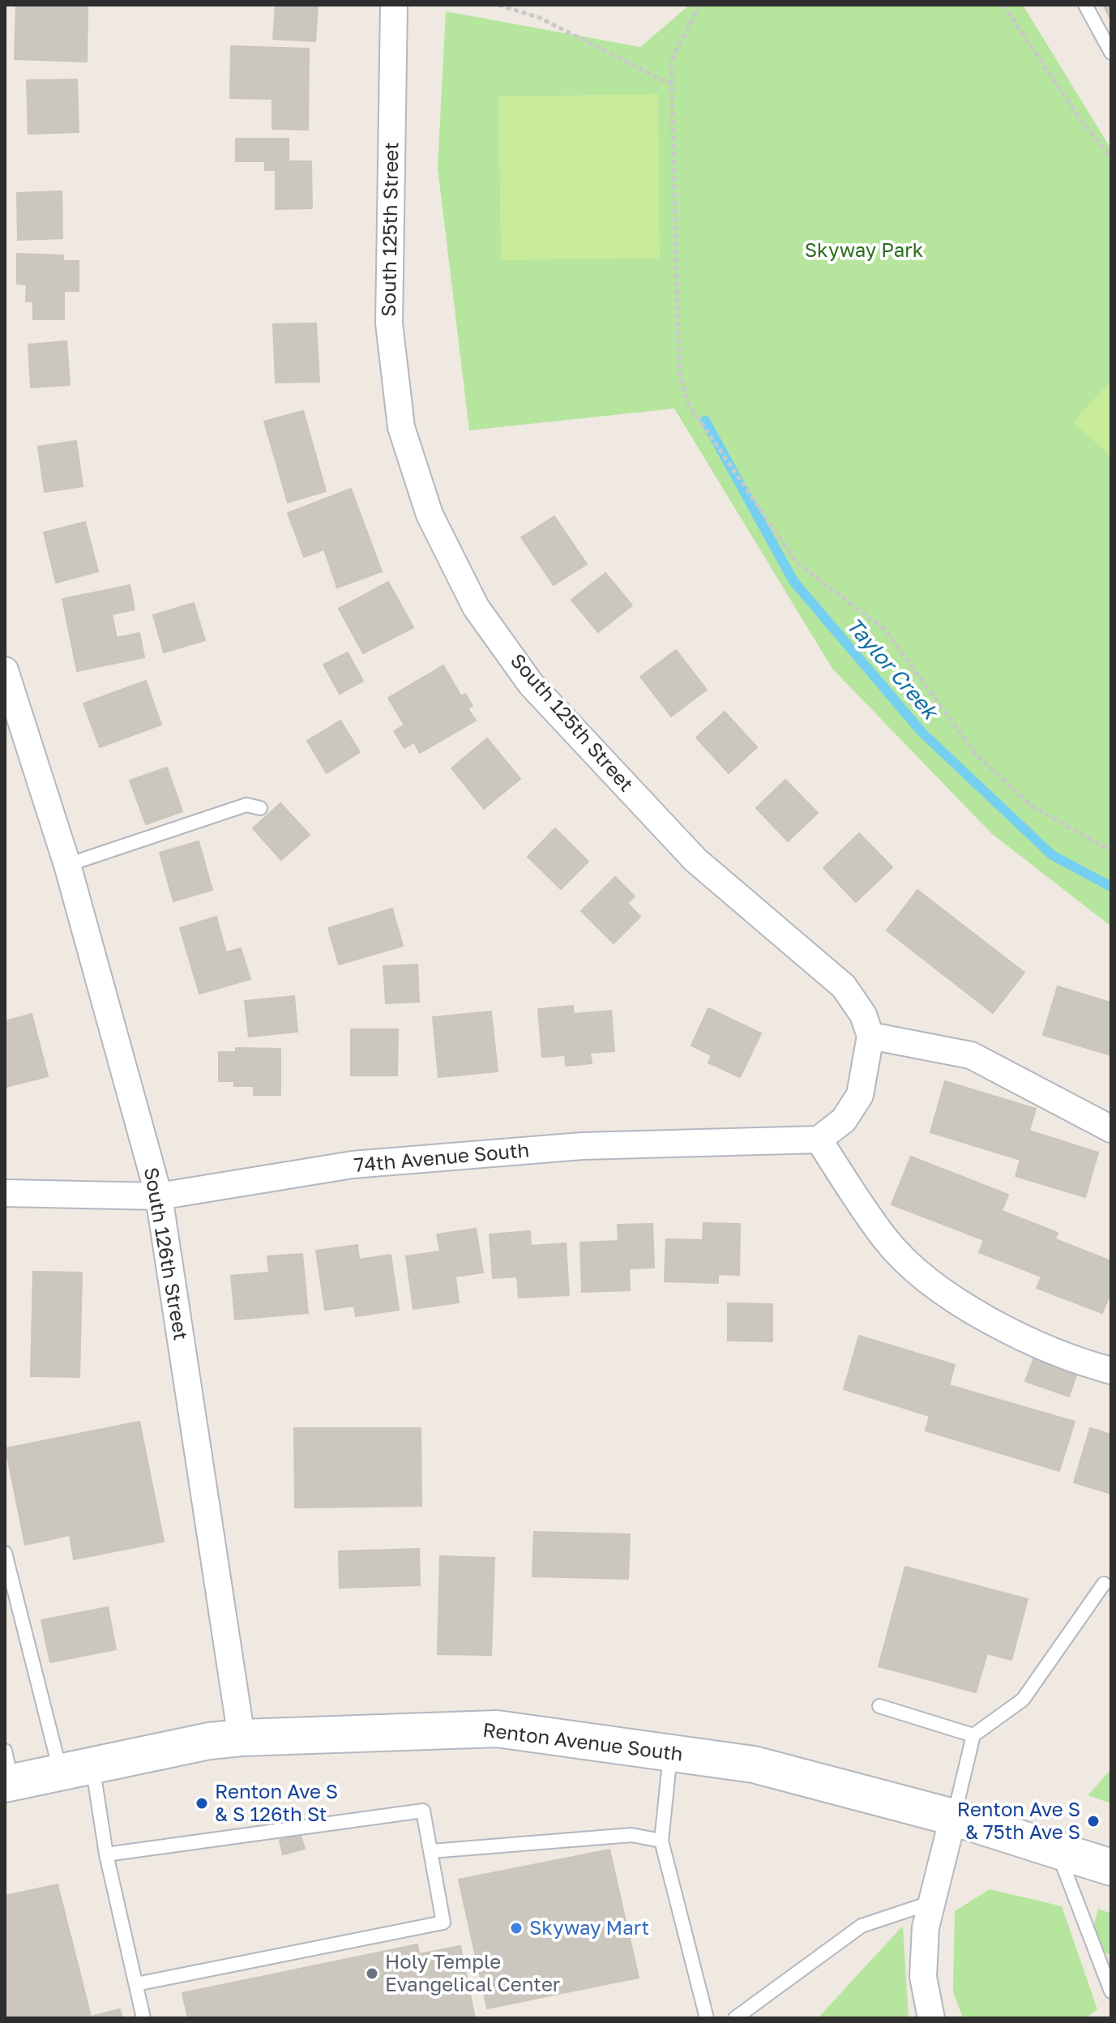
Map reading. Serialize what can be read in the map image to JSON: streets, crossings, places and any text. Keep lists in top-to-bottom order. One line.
{"streets":{"main road":["Renton Avenue South"],"street":["South 125th Street","74th Avenue South","South 126th Street"]},"crossings":[["74th Avenue South","South 126th Street"],["South 126th Street","Renton Avenue South"]],"water":["Taylor Creek"],"parks":["Skyway Park"],"places":["Renton Ave S & S 126th St","Renton Ave S & 75th Ave S","Skyway Mart","Holy Temple Evangelical Center"]}
